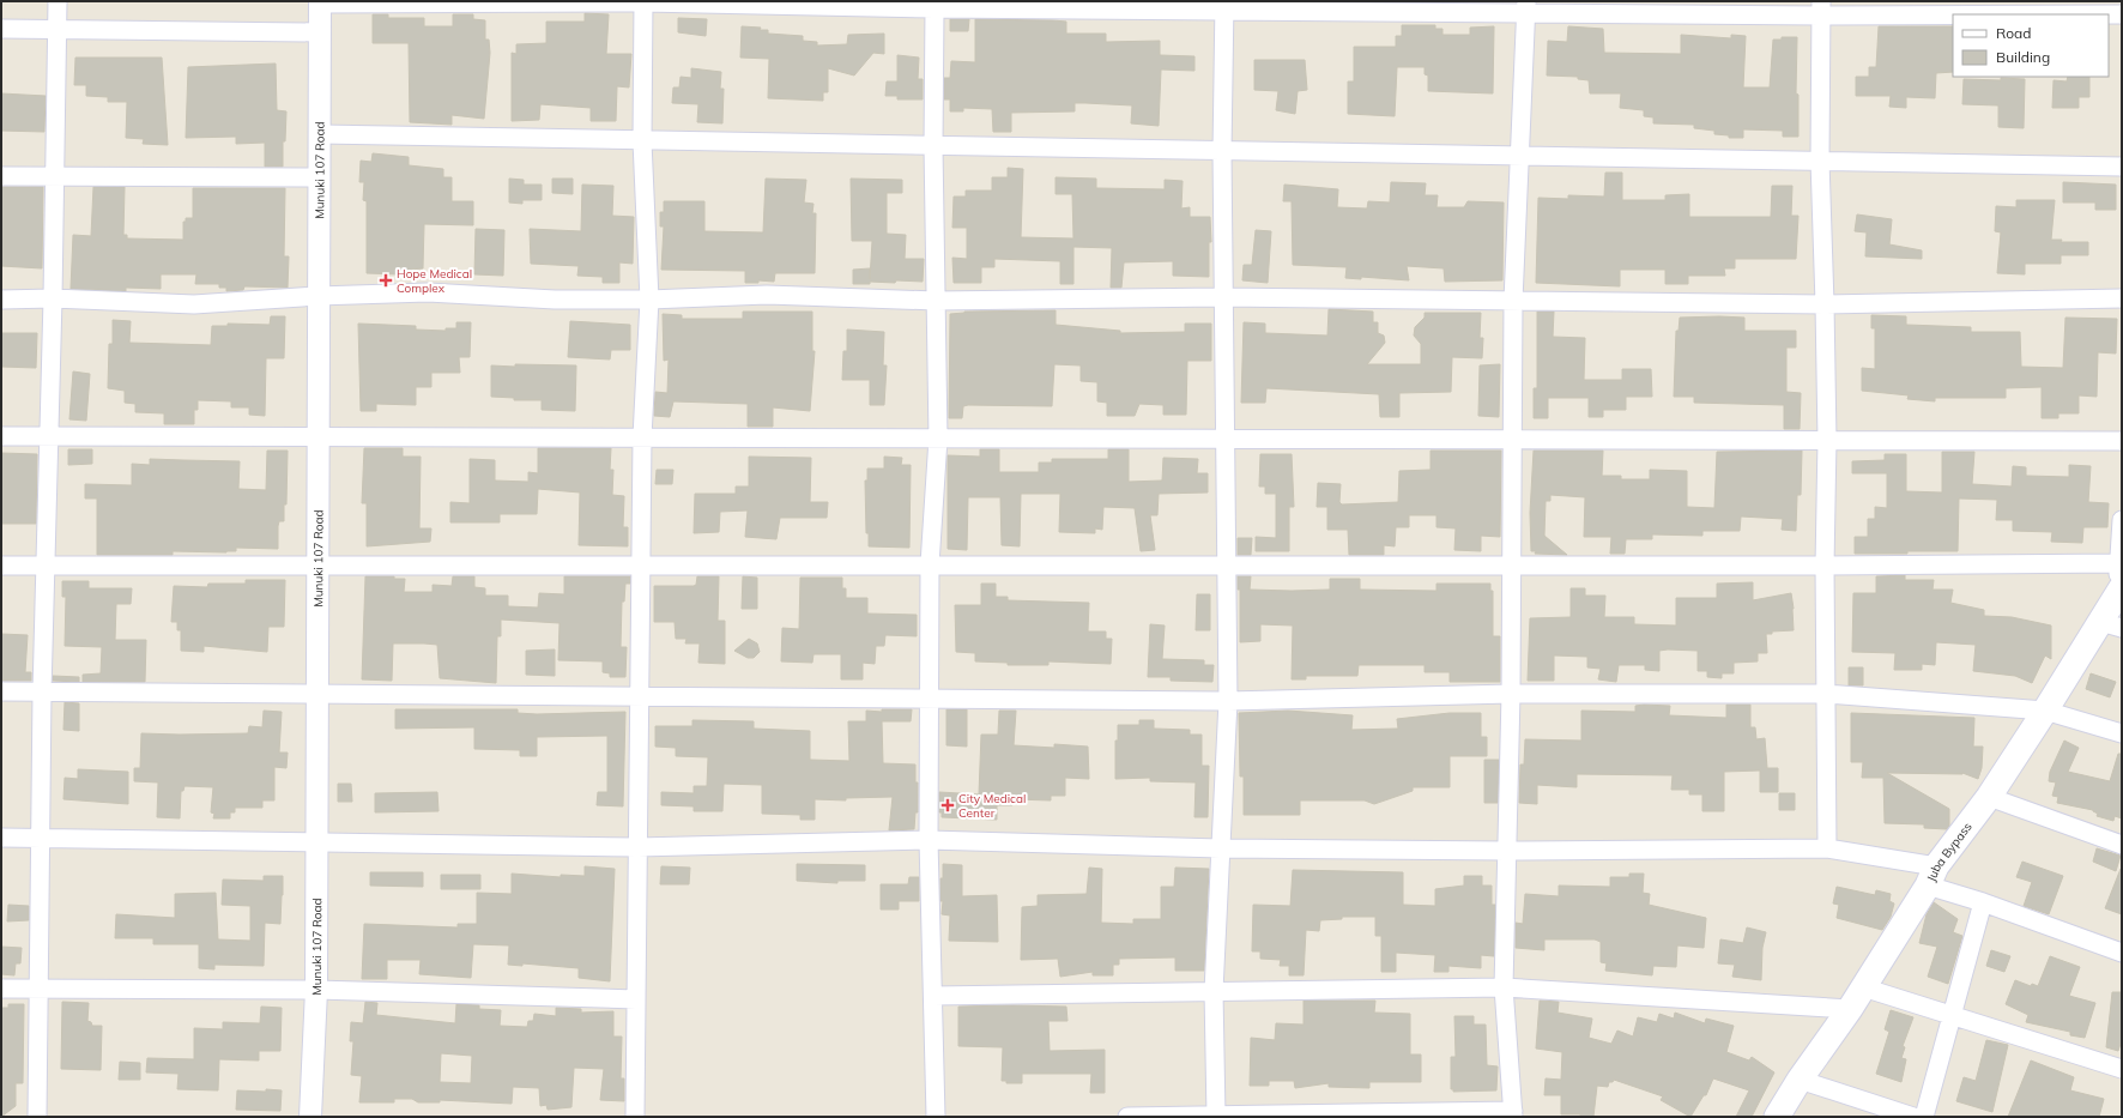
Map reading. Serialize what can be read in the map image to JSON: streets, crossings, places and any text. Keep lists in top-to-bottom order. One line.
{"streets":{"main road":["Juba Bypass"],"street":["Munuki 107 Road"]},"places":{"health":["Hope Medical Complex","City Medical Center"]},"legend":["Road","Building"]}
